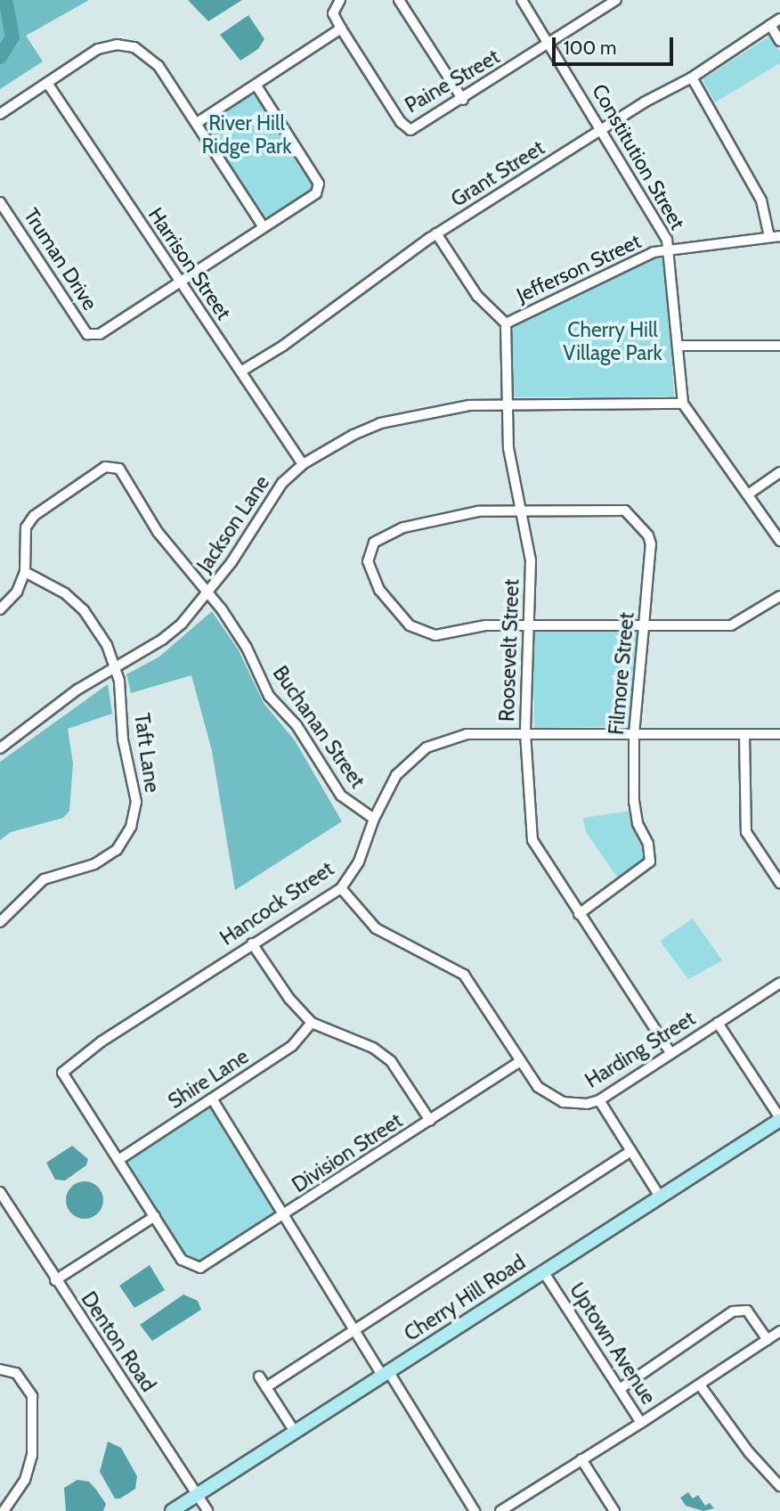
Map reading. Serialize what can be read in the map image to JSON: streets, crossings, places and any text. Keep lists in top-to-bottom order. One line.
{"streets":{"main road":["Cherry Hill Road"],"street":["Paine Street","Constitution Street","Grant Street","Truman Drive","Harrison Street","Jefferson Street","Jackson Lane","Roosevelt Street","Filmore Street","Buchanan Street","Taft Lane","Hancock Street","Harding Street","Shire Lane","Division Street","Denton Road","Uptown Avenue"]},"crossings":[["Paine Street","Constitution Street"],["Constitution Street","Grant Street"],["Constitution Street","Jefferson Street"],["Constitution Street","Jackson Lane"],["Grant Street","Harrison Street"],["Truman Drive","Harrison Street"],["Harrison Street","Jackson Lane"],["Jefferson Street","Roosevelt Street"],["Jackson Lane","Roosevelt Street"],["Jackson Lane","Buchanan Street"],["Jackson Lane","Taft Lane"],["Roosevelt Street","Filmore Street"],["Roosevelt Street","Hancock Street"],["Roosevelt Street","Harding Street"],["Filmore Street","Hancock Street"],["Buchanan Street","Hancock Street"],["Hancock Street","Harding Street"],["Hancock Street","Shire Lane"],["Hancock Street","Division Street"],["Harding Street","Division Street"],["Cherry Hill Road","Denton Road"],["Cherry Hill Road","Uptown Avenue"]],"parks":["River Hill Ridge Park","Cherry Hill Village Park"],"scale_bar":"100 m"}
